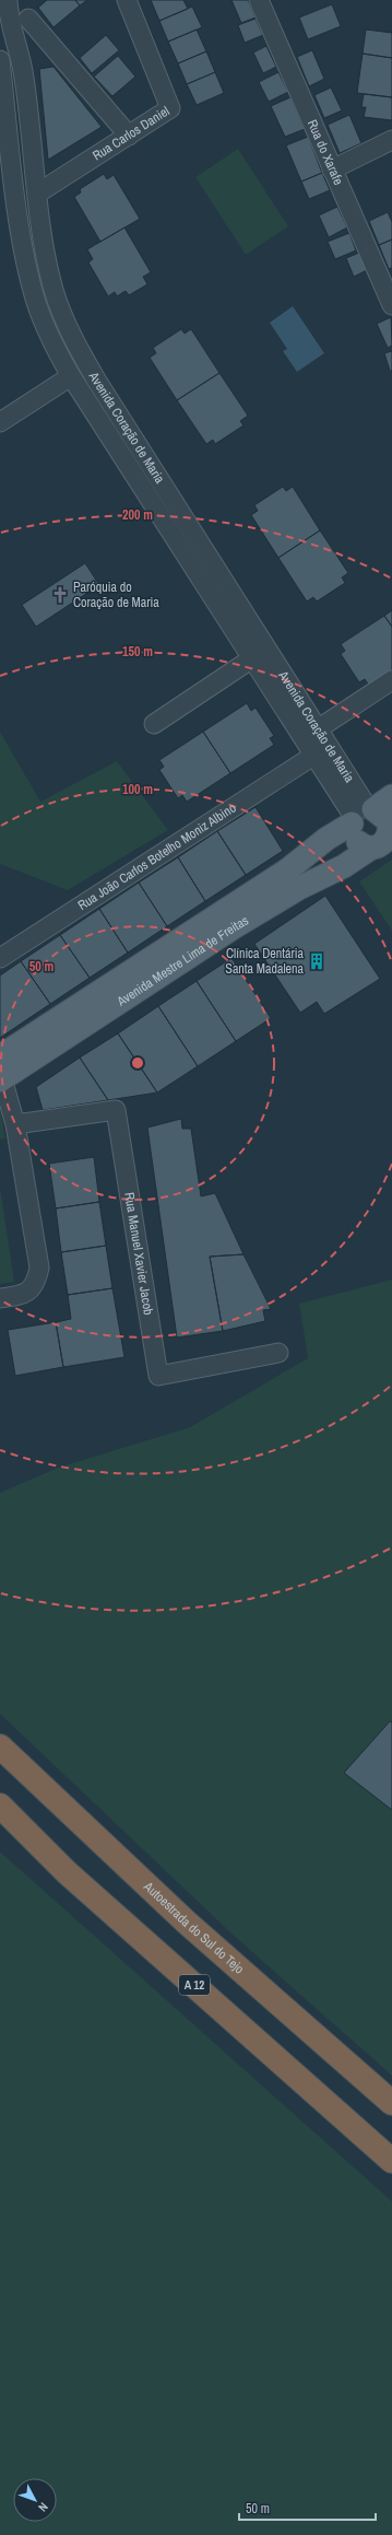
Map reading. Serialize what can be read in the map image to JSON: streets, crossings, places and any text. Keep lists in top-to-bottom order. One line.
{"streets":{"highway":["Autoestrada do Sul do Tejo","A 12"],"main road":["Avenida Mestre Lima de Freitas"],"street":["Rua Carlos Daniel","Rua do Xarafe","Avenida Coração de Maria","Rua João Carlos Botelho Moniz Albino","Rua Manuel Xavier Jacob"]},"crossings":[["Rua Carlos Daniel","Avenida Coração de Maria"],["Avenida Coração de Maria","Rua João Carlos Botelho Moniz Albino"],["Avenida Coração de Maria","Avenida Mestre Lima de Freitas"]],"places":{"church":["Paróquia do Coração de Maria"],"building":["Clínica Dentária Santa Madalena"]},"scale_bar":"50 m","north":"bottom right","rings":["200 m","150 m","100 m","50 m"]}
